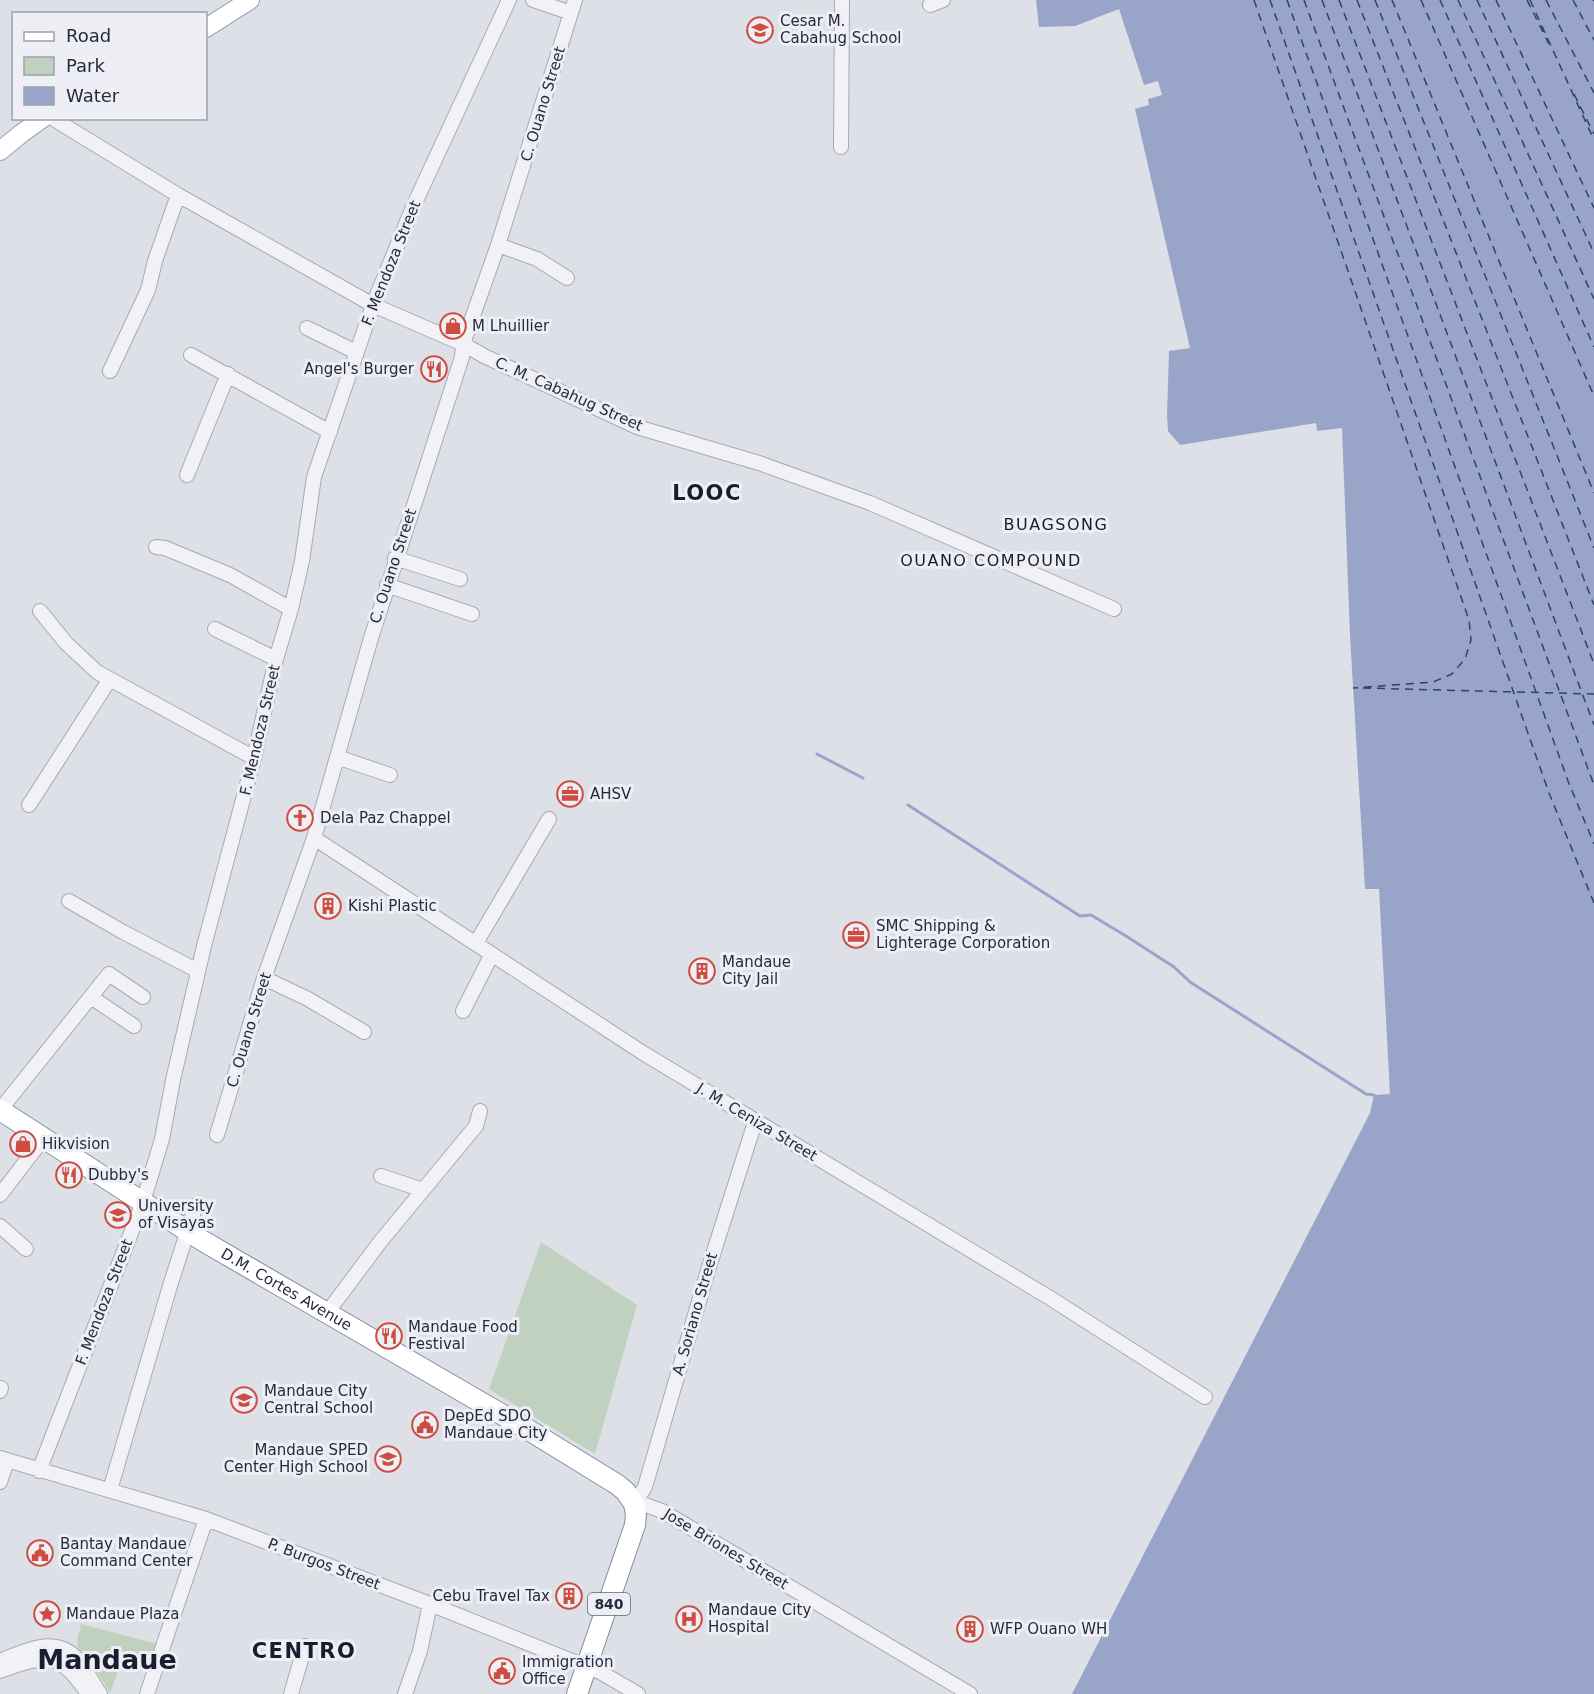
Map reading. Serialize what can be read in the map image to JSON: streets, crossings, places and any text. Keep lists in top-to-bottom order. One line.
{"streets":{"highway":["D.M. Cortes Avenue","840"],"street":["C. Ouano Street","F. Mendoza Street","C. M. Cabahug Street","J. M. Ceniza Street","A. Soriano Street","Jose Briones Street","P. Burgos Street"]},"crossings":[["C. Ouano Street","C. M. Cabahug Street"],["C. Ouano Street","J. M. Ceniza Street"],["F. Mendoza Street","C. M. Cabahug Street"],["F. Mendoza Street","D.M. Cortes Avenue"],["F. Mendoza Street","P. Burgos Street"],["J. M. Ceniza Street","A. Soriano Street"],["D.M. Cortes Avenue","A. Soriano Street"],["D.M. Cortes Avenue","Jose Briones Street"],["D.M. Cortes Avenue","840"],["A. Soriano Street","Jose Briones Street"],["A. Soriano Street","840"],["Jose Briones Street","840"],["P. Burgos Street","840"]],"districts":["LOOC","BUAGSONG","OUANO COMPOUND","CENTRO","Mandaue"],"places":{"school or university":["Cesar M. Cabahug School","University of Visayas","Mandaue City Central School","Mandaue SPED Center High School"],"shop":["M Lhuillier","Hikvision"],"restaurant":["Angel's Burger","Dubby's","Mandaue Food Festival"],"office":["AHSV","SMC Shipping & Lighterage Corporation"],"church":["Dela Paz Chappel"],"building":["Kishi Plastic","Mandaue City Jail","Cebu Travel Tax","WFP Ouano WH"],"public building":["DepEd SDO Mandaue City","Bantay Mandaue Command Center","Immigration Office"],"place":["Mandaue Plaza"],"hospital":["Mandaue City Hospital"]},"legend":["Road","Park","Water"]}
